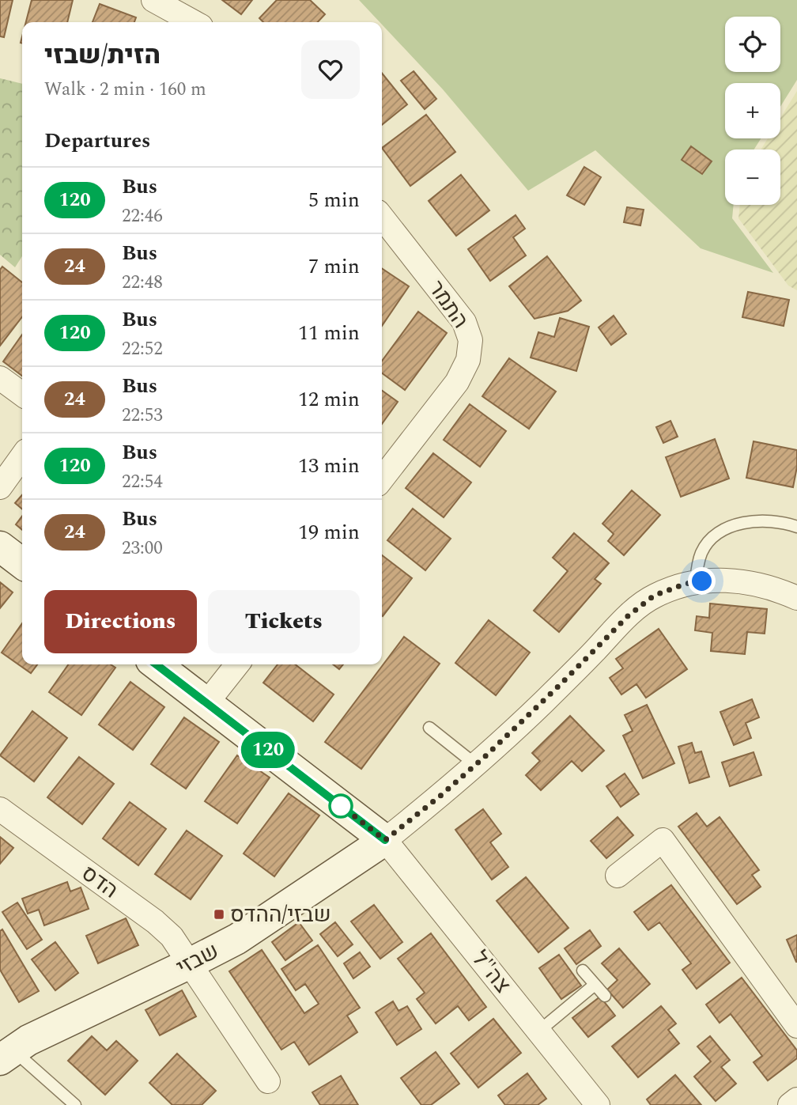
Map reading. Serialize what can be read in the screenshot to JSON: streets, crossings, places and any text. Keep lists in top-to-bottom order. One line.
{"streets":{"street":["התמר","הדס","שבזי","צה\"ל"]},"crossings":[["הדס","שבזי"],["שבזי","צה\"ל"]],"places":{"transit":["שבזי/ההדס"]},"lines":["bus line 120"],"page":{"on_map":"120","map_buttons":["+","−"],"heading":[["הזית/שבזי","Walk · 2 min · 160 m"],"Departures"],"list":[{"mark":"120","name":"Bus","note":"22:46","value":"5 min"},{"mark":"24","name":"Bus","note":"22:48","value":"7 min"},{"mark":"120","name":"Bus","note":"22:52","value":"11 min"},{"mark":"24","name":"Bus","note":"22:53","value":"12 min"},{"mark":"120","name":"Bus","note":"22:54","value":"13 min"},{"mark":"24","name":"Bus","note":"23:00","value":"19 min"}],"buttons":["Directions","Tickets"]}}
